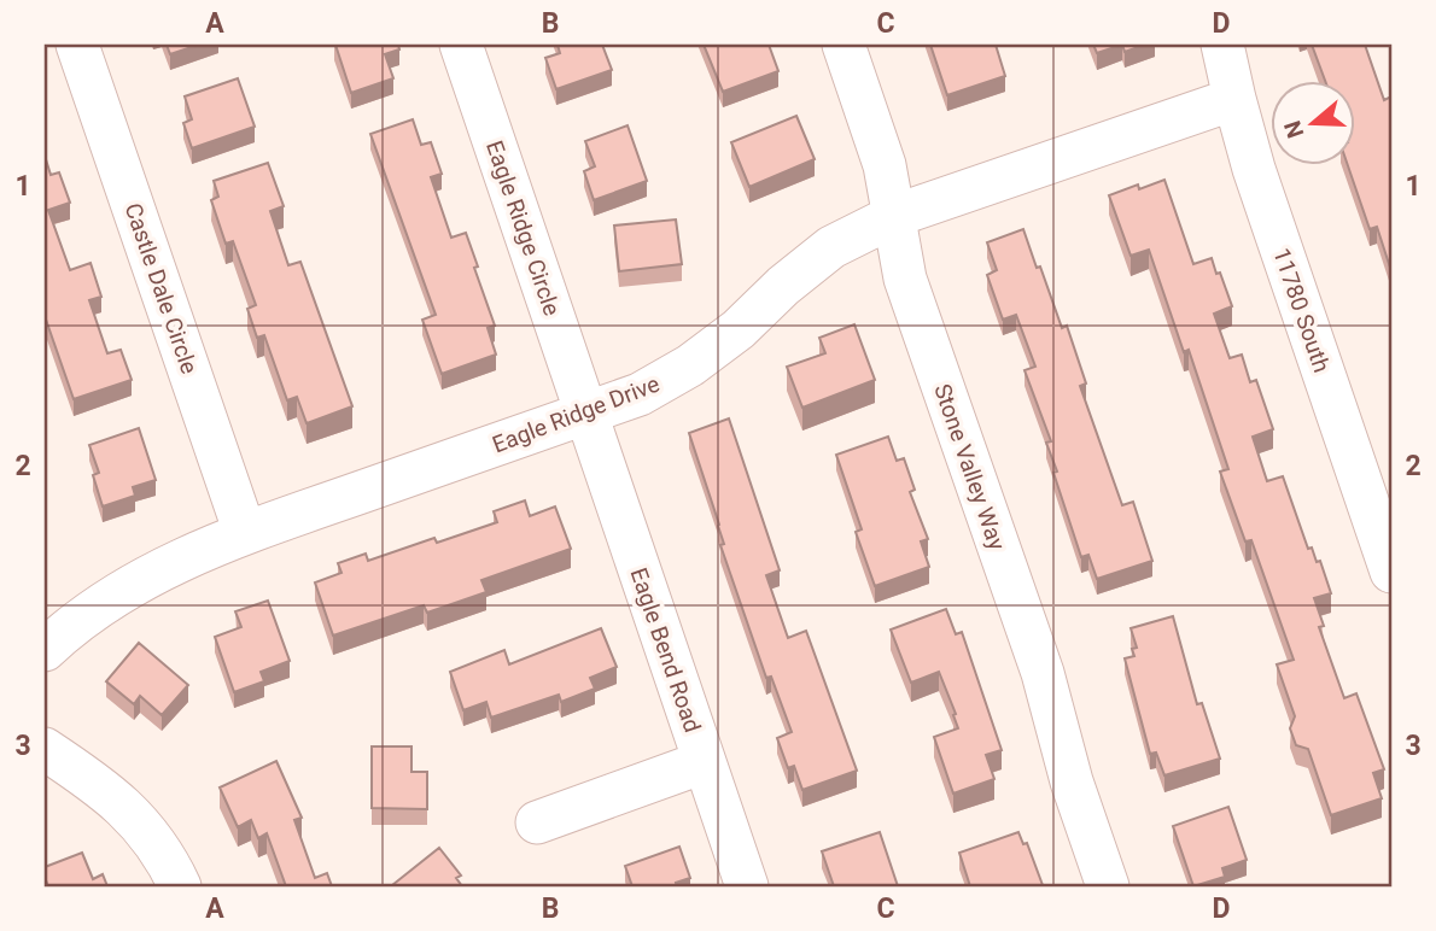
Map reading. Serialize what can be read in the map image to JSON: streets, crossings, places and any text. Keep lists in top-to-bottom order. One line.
{"streets":{"street":["Eagle Ridge Circle","Castle Dale Circle","11780 South","Eagle Ridge Drive","Stone Valley Way","Eagle Bend Road"]},"crossings":[["Eagle Ridge Circle","Eagle Ridge Drive"],["Eagle Ridge Circle","Eagle Bend Road"],["Castle Dale Circle","Eagle Ridge Drive"],["11780 South","Eagle Ridge Drive"],["Eagle Ridge Drive","Stone Valley Way"],["Eagle Ridge Drive","Eagle Bend Road"]],"north":"left","grid":{"columns":["A","B","C","D"],"rows":["1","2","3"]}}
